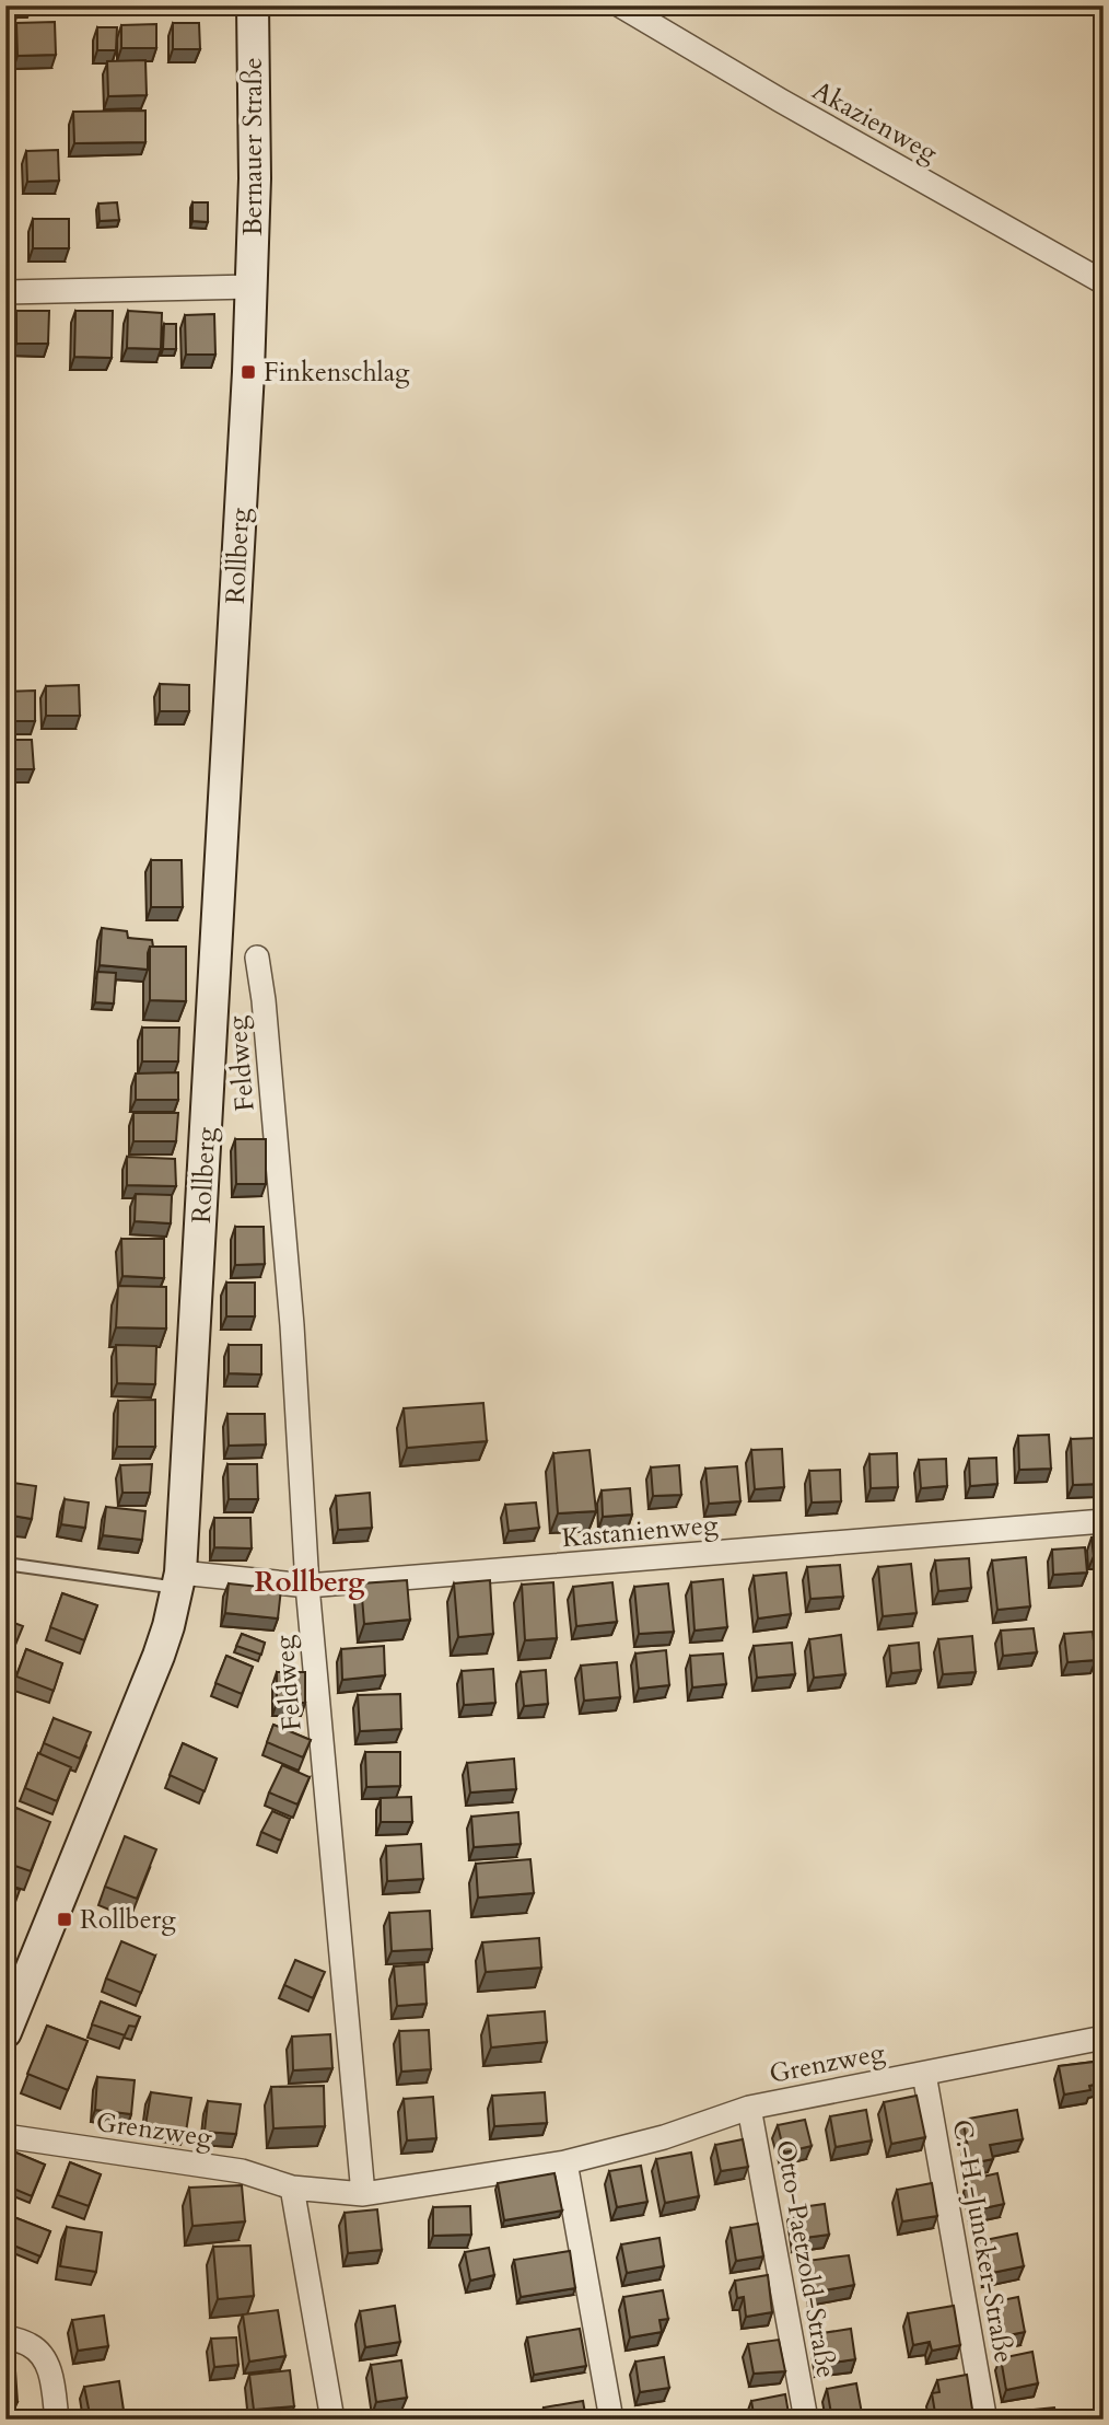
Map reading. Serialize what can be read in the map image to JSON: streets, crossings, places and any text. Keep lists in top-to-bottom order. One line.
{"streets":{"main road":["Bernauer Straße","Rollberg"],"street":["Akazienweg","Feldweg","Kastanienweg","Grenzweg","C.-H.-Juncker-Straße","Otto-Paetzold-Straße"]},"crossings":[["Bernauer Straße","Rollberg"],["Rollberg","Kastanienweg"],["Feldweg","Kastanienweg"],["Feldweg","Grenzweg"],["Grenzweg","C.-H.-Juncker-Straße"],["Grenzweg","Otto-Paetzold-Straße"]],"districts":["Rollberg"],"places":{"transit":["Finkenschlag","Rollberg"]}}
